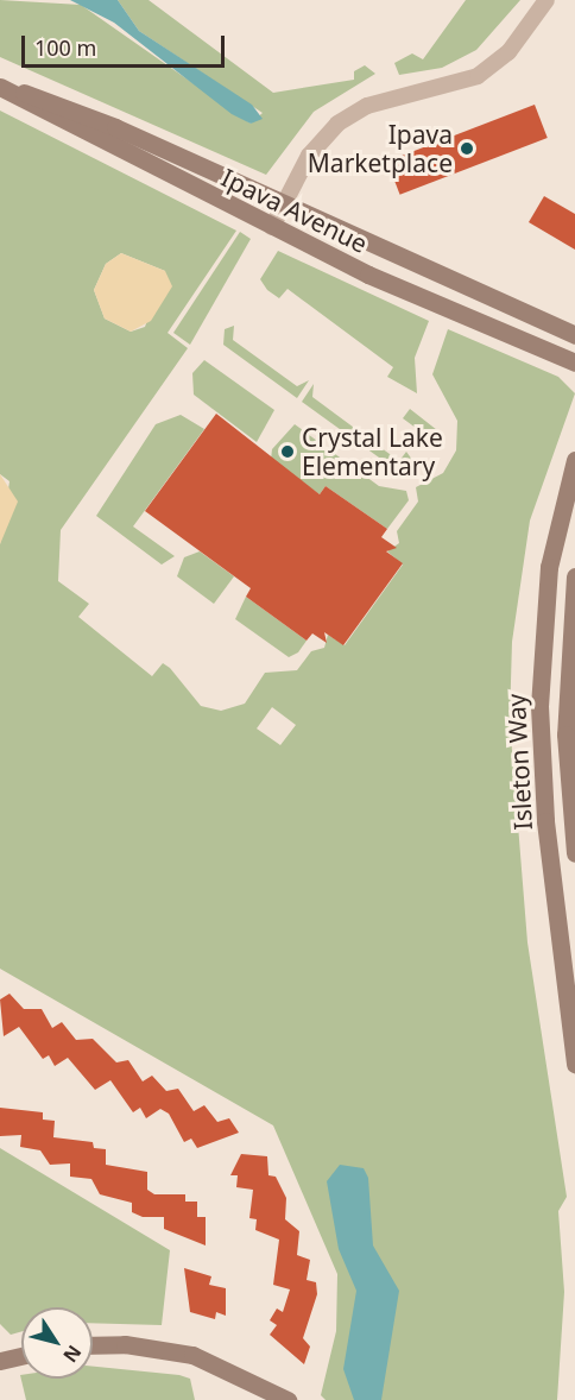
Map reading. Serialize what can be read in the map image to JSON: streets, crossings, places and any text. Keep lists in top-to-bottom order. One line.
{"streets":{"street":["Ipava Avenue","Isleton Way"]},"places":["Ipava Marketplace","Crystal Lake Elementary"],"scale_bar":"100 m","north":"bottom right"}
